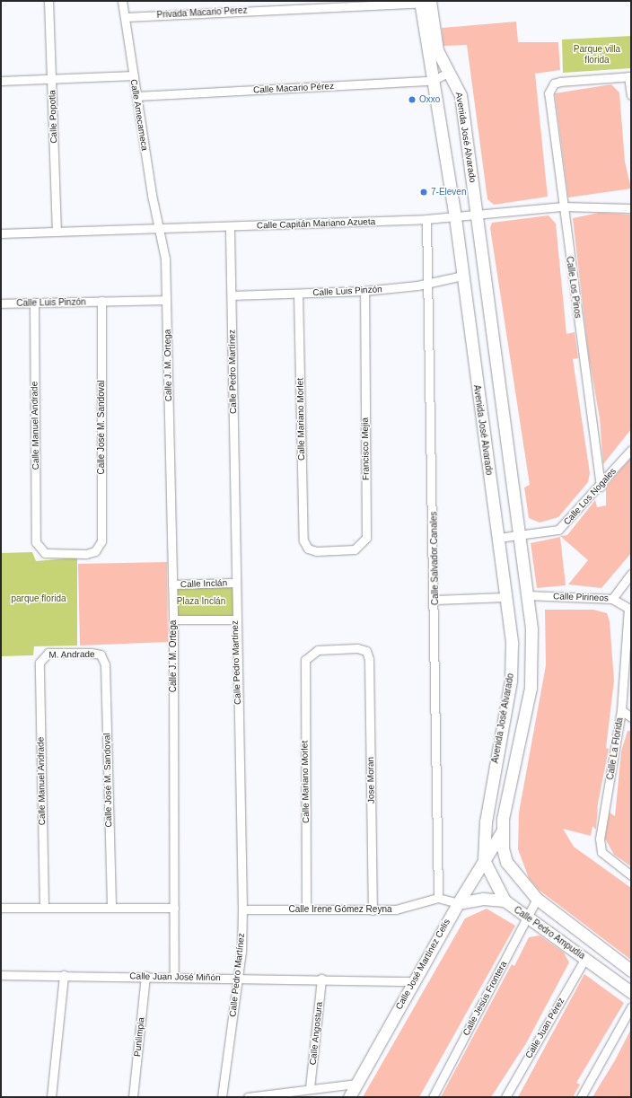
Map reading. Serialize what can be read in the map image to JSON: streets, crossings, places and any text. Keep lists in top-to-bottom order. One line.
{"streets":{"street":["Privada Macario Perez","Calle Macario Pérez","Calle Amecameca","Calle Popotla","Avenida José Alvarado","Calle Capitán Mariano Azueta","Calle Los Pinos","Calle Luis Pinzón","Calle J. M. Ortega","Calle Pedro Martínez","Calle Mariano Morlet","Calle Manuel Andrade","Calle José M. Sandoval","Francisco Mejia","Calle Los Nogales","Calle Salvador Canales","Calle Inclán","Calle Pirineos","M. Andrade","Calle La Florida","Jose Moran","Calle Irene Gómez Reyna","Calle Pedro Ampudia","Calle José Martínez Celis","Calle Juan José Miñón","Calle Jesús Frontera","Calle Juan Pérez","Calle Angostura","Punlimpia"]},"crossings":[["Privada Macario Perez","Calle Amecameca"],["Privada Macario Perez","Avenida José Alvarado"],["Calle Macario Pérez","Calle Amecameca"],["Calle Macario Pérez","Avenida José Alvarado"],["Calle Amecameca","Calle Capitán Mariano Azueta"],["Calle Amecameca","Calle J. M. Ortega"],["Calle Popotla","Calle Capitán Mariano Azueta"],["Avenida José Alvarado","Calle Capitán Mariano Azueta"],["Avenida José Alvarado","Calle Luis Pinzón"],["Avenida José Alvarado","Calle Los Nogales"],["Avenida José Alvarado","Calle Pirineos"],["Avenida José Alvarado","Calle Pedro Ampudia"],["Avenida José Alvarado","Calle José Martínez Celis"],["Calle Capitán Mariano Azueta","Calle Los Pinos"],["Calle Capitán Mariano Azueta","Calle J. M. Ortega"],["Calle Capitán Mariano Azueta","Calle Pedro Martínez"],["Calle Capitán Mariano Azueta","Calle Salvador Canales"],["Calle Los Pinos","Calle Los Nogales"],["Calle Luis Pinzón","Calle J. M. Ortega"],["Calle Luis Pinzón","Calle Pedro Martínez"],["Calle Luis Pinzón","Calle Mariano Morlet"],["Calle Luis Pinzón","Calle Manuel Andrade"],["Calle Luis Pinzón","Calle José M. Sandoval"],["Calle Luis Pinzón","Francisco Mejia"],["Calle Luis Pinzón","Calle Salvador Canales"],["Calle J. M. Ortega","Calle Inclán"],["Calle J. M. Ortega","Calle Juan José Miñón"],["Calle Pedro Martínez","Calle Inclán"],["Calle Pedro Martínez","Calle Irene Gómez Reyna"],["Calle Pedro Martínez","Calle Juan José Miñón"],["Calle Mariano Morlet","Francisco Mejia"],["Calle Mariano Morlet","Jose Moran"],["Calle Mariano Morlet","Calle Irene Gómez Reyna"],["Calle Manuel Andrade","Calle José M. Sandoval"],["Calle Manuel Andrade","M. Andrade"],["Calle José M. Sandoval","M. Andrade"],["Calle Salvador Canales","Calle Irene Gómez Reyna"],["Calle Pirineos","Calle La Florida"],["Jose Moran","Calle Irene Gómez Reyna"],["Calle Pedro Ampudia","Calle José Martínez Celis"],["Calle Pedro Ampudia","Calle Jesús Frontera"],["Calle Pedro Ampudia","Calle Juan Pérez"],["Calle José Martínez Celis","Calle Juan José Miñón"],["Calle Juan José Miñón","Calle Angostura"],["Calle Juan José Miñón","Punlimpia"]],"parks":["Parque villa florida","parque florida","Plaza Inclán"],"places":["Oxxo","7-Eleven"]}
